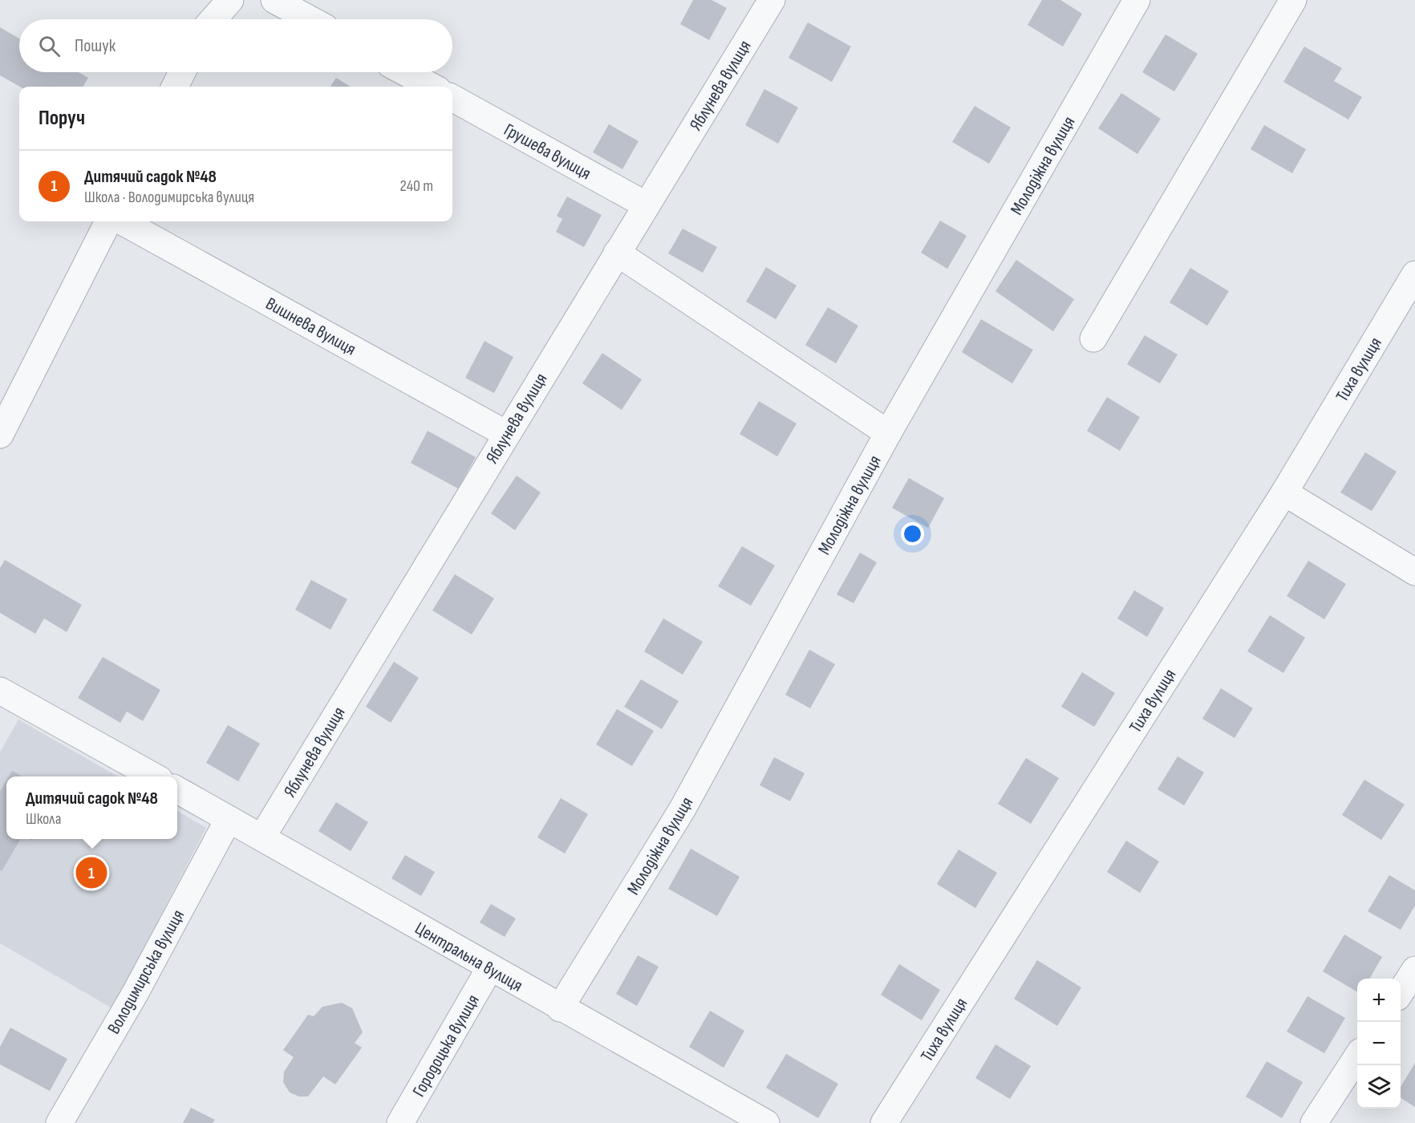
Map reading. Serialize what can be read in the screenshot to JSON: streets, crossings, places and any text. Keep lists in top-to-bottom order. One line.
{"streets":{"street":["Яблунева вулиця","Грушева вулиця","Молодіжна вулиця","Вишнева вулиця","Тиха вулиця","Центральна вулиця","Володимирська вулиця","Городоцька вулиця"]},"crossings":[["Яблунева вулиця","Грушева вулиця"],["Яблунева вулиця","Вишнева вулиця"],["Яблунева вулиця","Центральна вулиця"],["Молодіжна вулиця","Центральна вулиця"],["Центральна вулиця","Володимирська вулиця"],["Центральна вулиця","Городоцька вулиця"]],"page":{"search":"Пошук","heading":"Поруч","list":[{"mark":"1","name":"Дитячий садок №48","note":"Школа · Володимирська вулиця","value":"240 m"}],"popup":["Дитячий садок №48","Школа"],"pins":"1","map_buttons":["+","−"]}}
